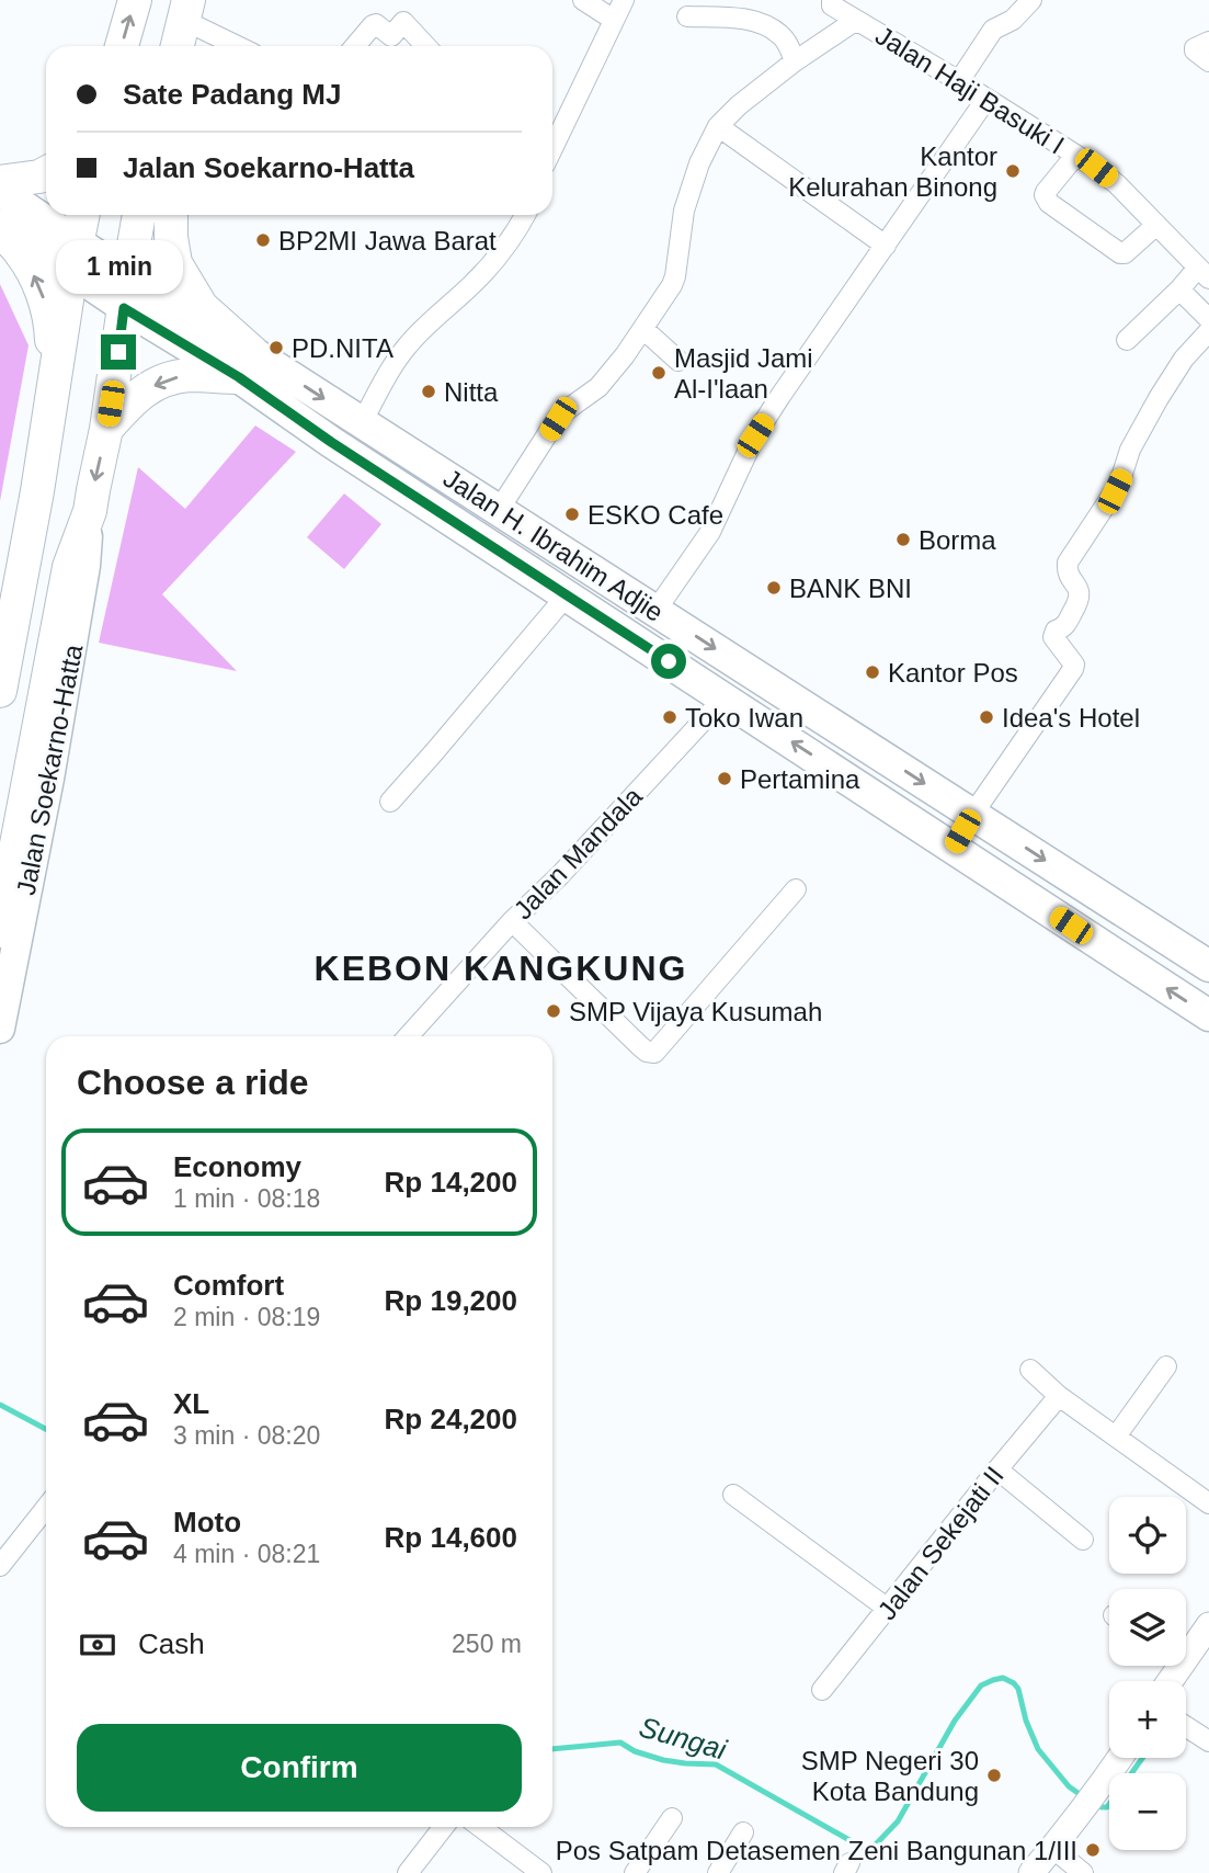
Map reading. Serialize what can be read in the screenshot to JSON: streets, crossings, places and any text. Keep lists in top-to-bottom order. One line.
{"streets":{"highway":["Jalan Soekarno-Hatta"],"main road":["Jalan H. Ibrahim Adjie"],"street":["Jalan Haji Basuki I","Jalan Mandala","Jalan Sekejati II"]},"crossings":[["Jalan H. Ibrahim Adjie","Jalan Soekarno-Hatta"],["Jalan H. Ibrahim Adjie","Jalan Mandala"]],"districts":["KEBON KANGKUNG"],"water":["Sungai"],"places":["Kantor Kelurahan Binong","BP2MI Jawa Barat","PD.NITA","Masjid Jami Al-I'laan","Nitta","ESKO Cafe","Borma","BANK BNI","Kantor Pos","Toko Iwan","Idea's Hotel","Pertamina","SMP Vijaya Kusumah","SMP Negeri 30 Kota Bandung","Pos Satpam Detasemen Zeni Bangunan 1/III"],"page":{"banner":["Sate Padang MJ","Jalan Soekarno-Hatta"],"bubble":"1 min","heading":"Choose a ride","list":[{"name":"Economy","note":"1 min · 08:18","value":"Rp 14,200"},{"name":"Comfort","note":"2 min · 08:19","value":"Rp 19,200"},{"name":"XL","note":"3 min · 08:20","value":"Rp 24,200"},{"name":"Moto","note":"4 min · 08:21","value":"Rp 14,600"}],"map_buttons":["+","−"],"pay":["Cash","250 m"],"buttons":"Confirm"}}
